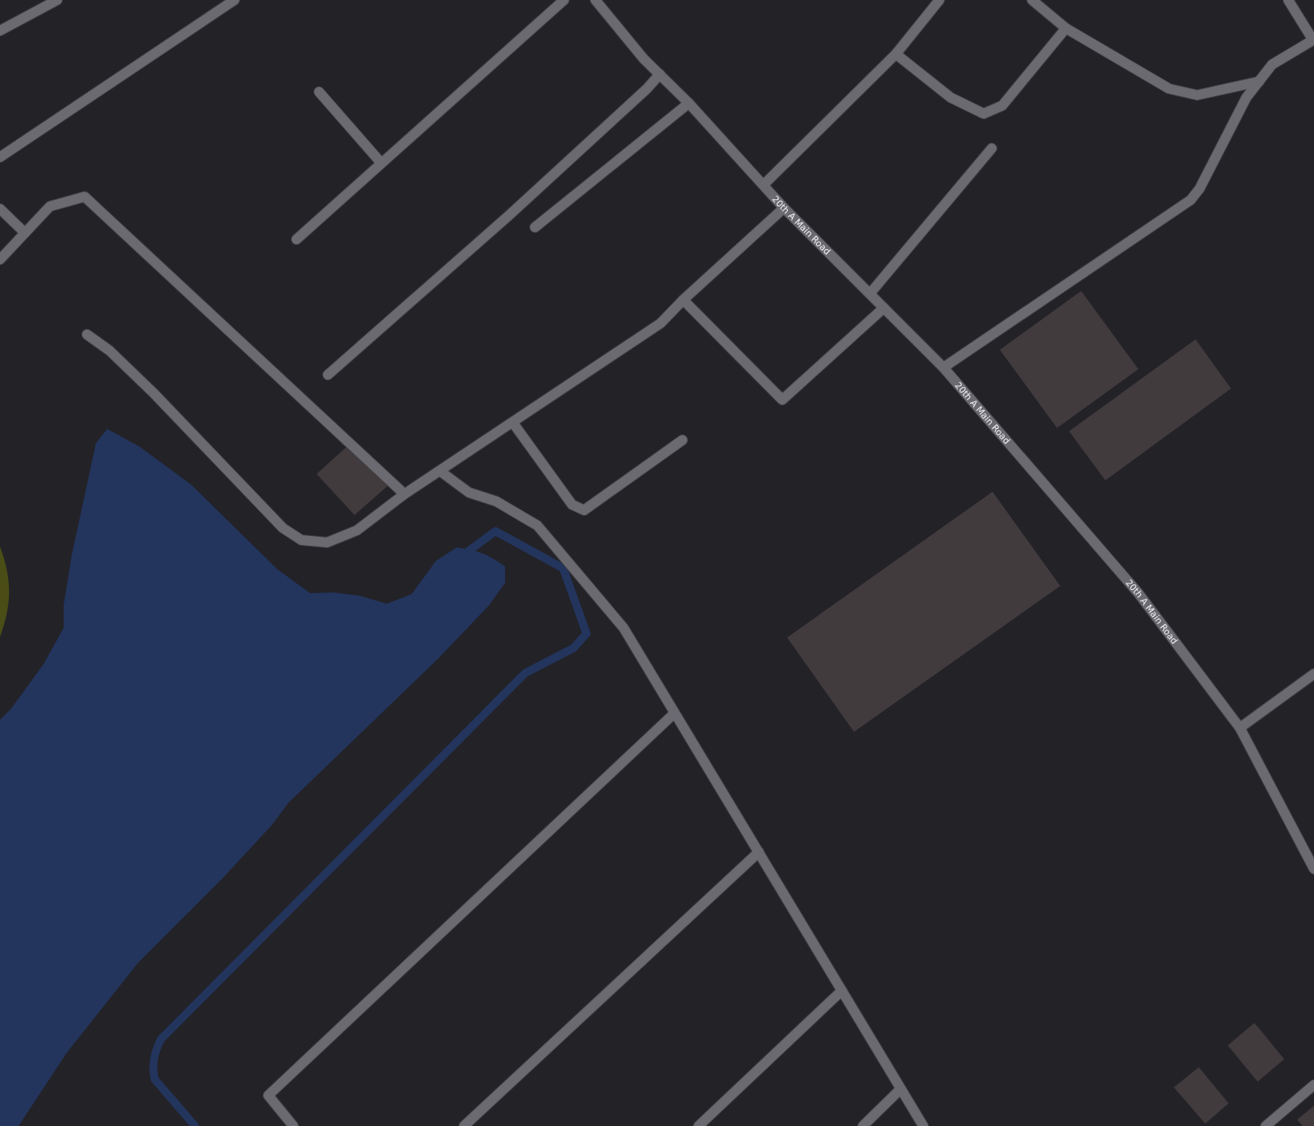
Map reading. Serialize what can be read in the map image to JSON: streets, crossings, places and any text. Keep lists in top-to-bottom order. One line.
{"streets":{"street":["20th A Main Road"]}}
